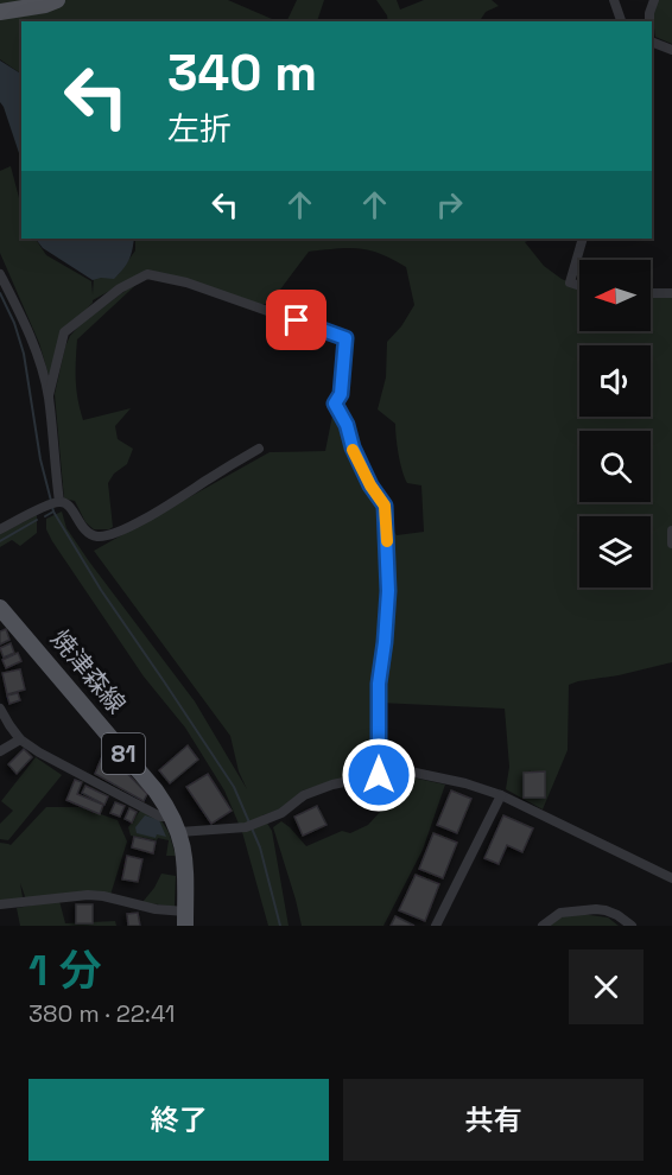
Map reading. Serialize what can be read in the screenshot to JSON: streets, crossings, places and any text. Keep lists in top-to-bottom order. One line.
{"streets":{"main road":["焼津森線","81"]},"north":"left","page":{"turn":["340 m","左折"],"heading":["1 分","380 m · 22:41"],"buttons":["終了","共有"]}}
